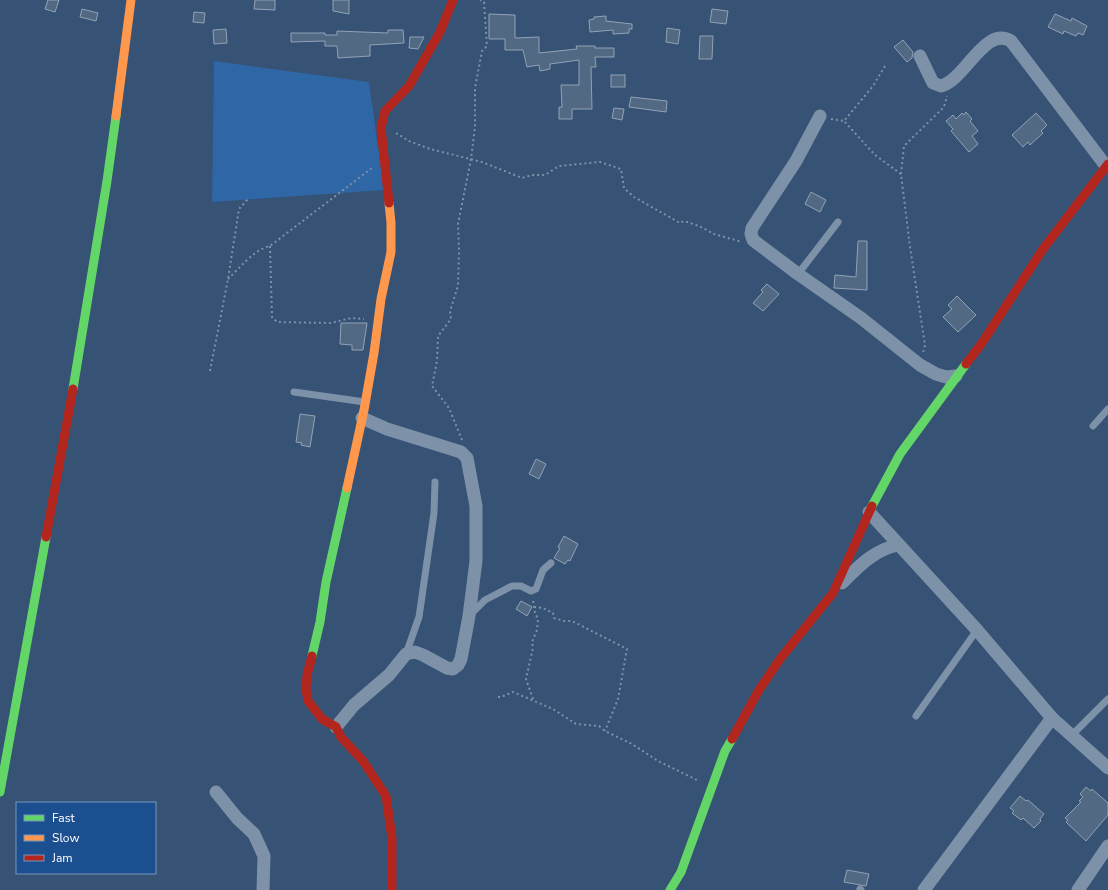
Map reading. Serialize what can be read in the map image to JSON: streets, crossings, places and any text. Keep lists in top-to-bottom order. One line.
{"legend":["Fast","Slow","Jam"]}
